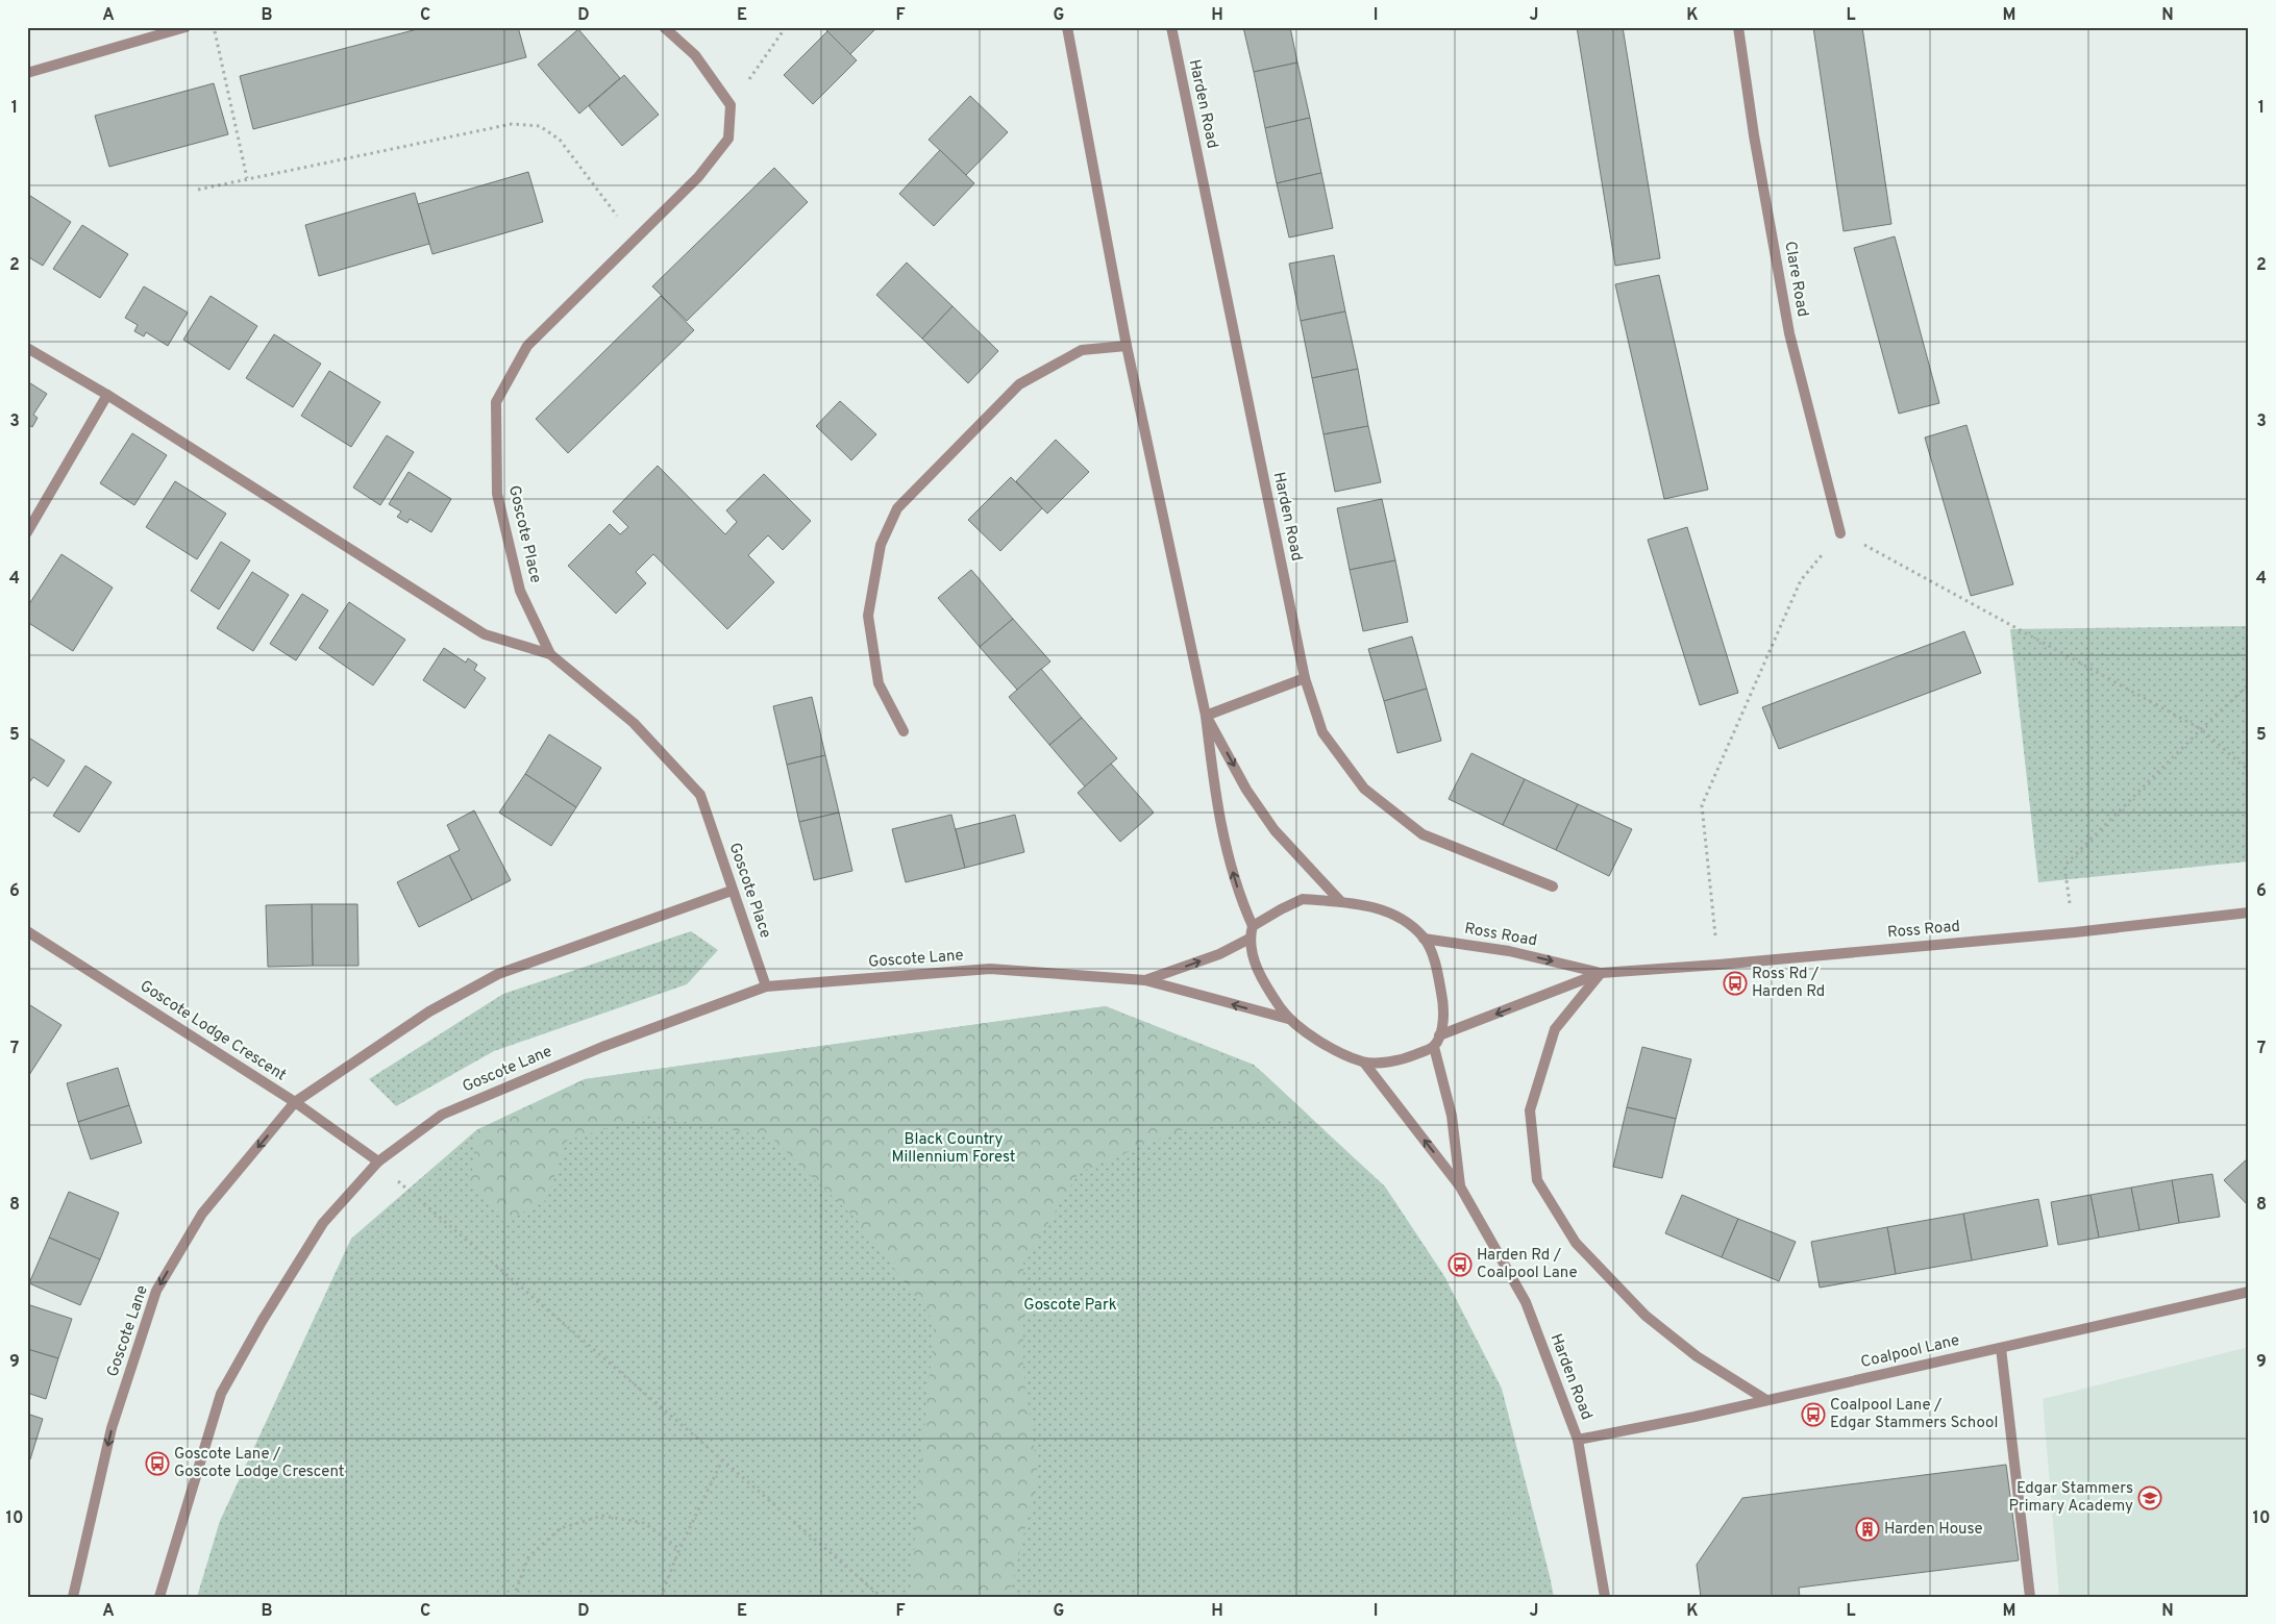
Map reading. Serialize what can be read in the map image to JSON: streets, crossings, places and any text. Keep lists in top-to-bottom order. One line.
{"streets":{"street":["Harden Road","Clare Road","Goscote Place","Ross Road","Goscote Lane","Goscote Lodge Crescent","Coalpool Lane"]},"crossings":[["Harden Road","Ross Road"],["Harden Road","Goscote Lane"],["Harden Road","Coalpool Lane"],["Goscote Place","Goscote Lane"],["Ross Road","Goscote Lane"],["Goscote Lane","Goscote Lodge Crescent"]],"parks":["Black Country Millennium Forest","Goscote Park"],"places":{"bus stop":["Ross Rd / Harden Rd","Harden Rd / Coalpool Lane","Coalpool Lane / Edgar Stammers School","Goscote Lane / Goscote Lodge Crescent"],"school or university":["Edgar Stammers Primary Academy"],"building":["Harden House"]},"grid":{"columns":["A","B","C","D","E","F","G","H","I","J","K","L","M","N"],"rows":["1","2","3","4","5","6","7","8","9","10"]}}
